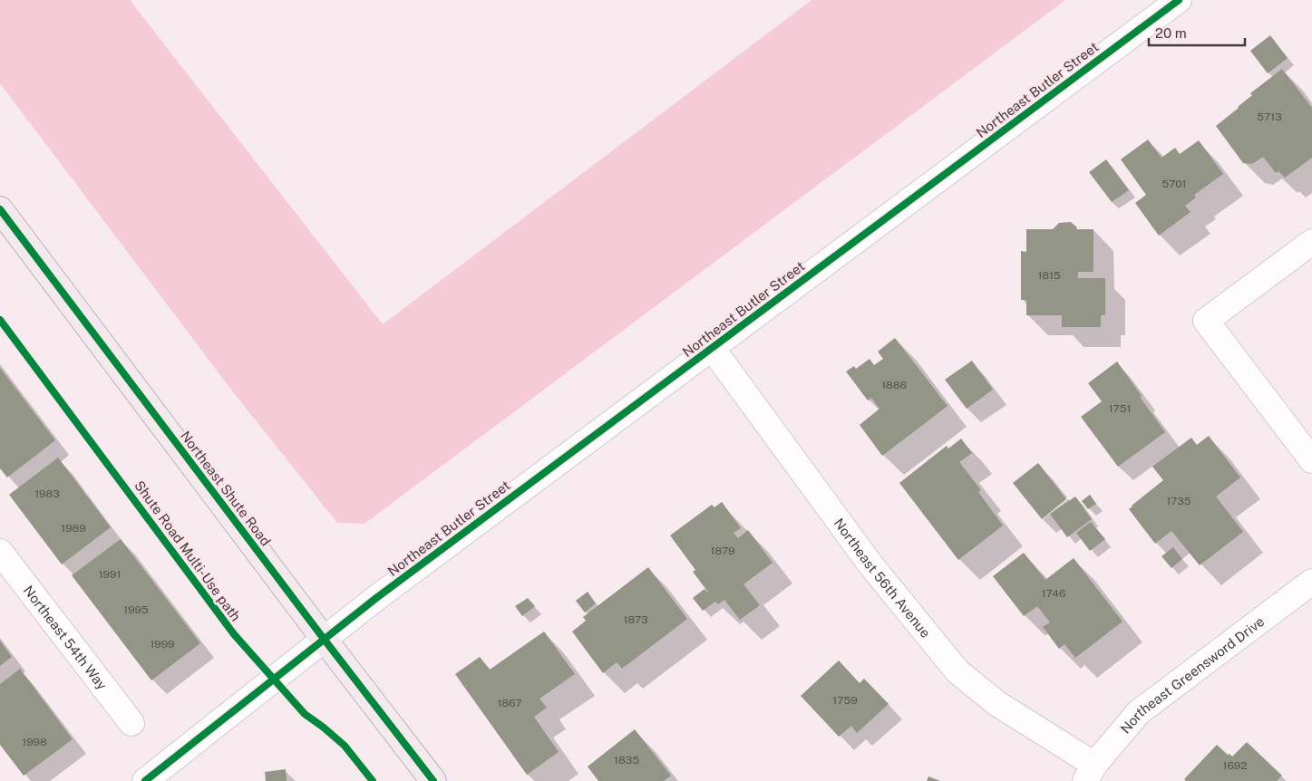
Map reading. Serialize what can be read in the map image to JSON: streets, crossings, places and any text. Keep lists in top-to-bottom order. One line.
{"streets":{"main road":["Northeast Shute Road"],"street":["Northeast Butler Street","Northeast 56th Avenue","Northeast 54th Way","Northeast Greensword Drive"],"cycle path":["Shute Road Multi-Use path"]},"crossings":[["Northeast Butler Street","Northeast Shute Road"],["Northeast Butler Street","Northeast 56th Avenue"],["Northeast 56th Avenue","Northeast Greensword Drive"]],"house_numbers":["5713","5701","1815","1886","1751","1983","1735","1989","1879","1991","1746","1995","1873","1999","1759","1867","1998","1835","1692"],"scale_bar":"20 m"}
